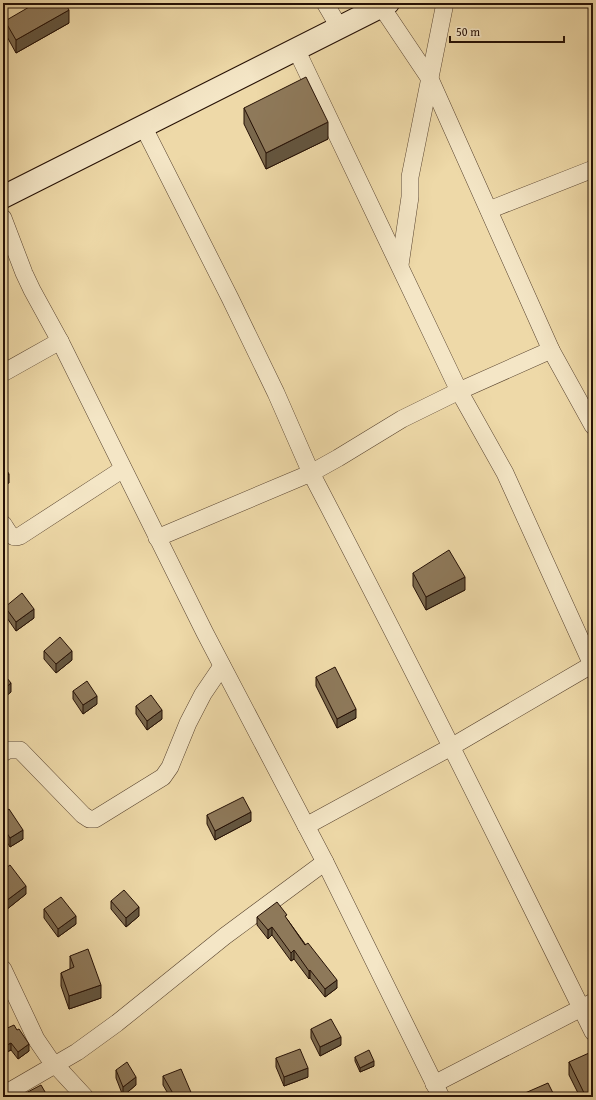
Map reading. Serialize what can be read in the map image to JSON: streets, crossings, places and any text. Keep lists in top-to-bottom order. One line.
{"scale_bar":"50 m"}
